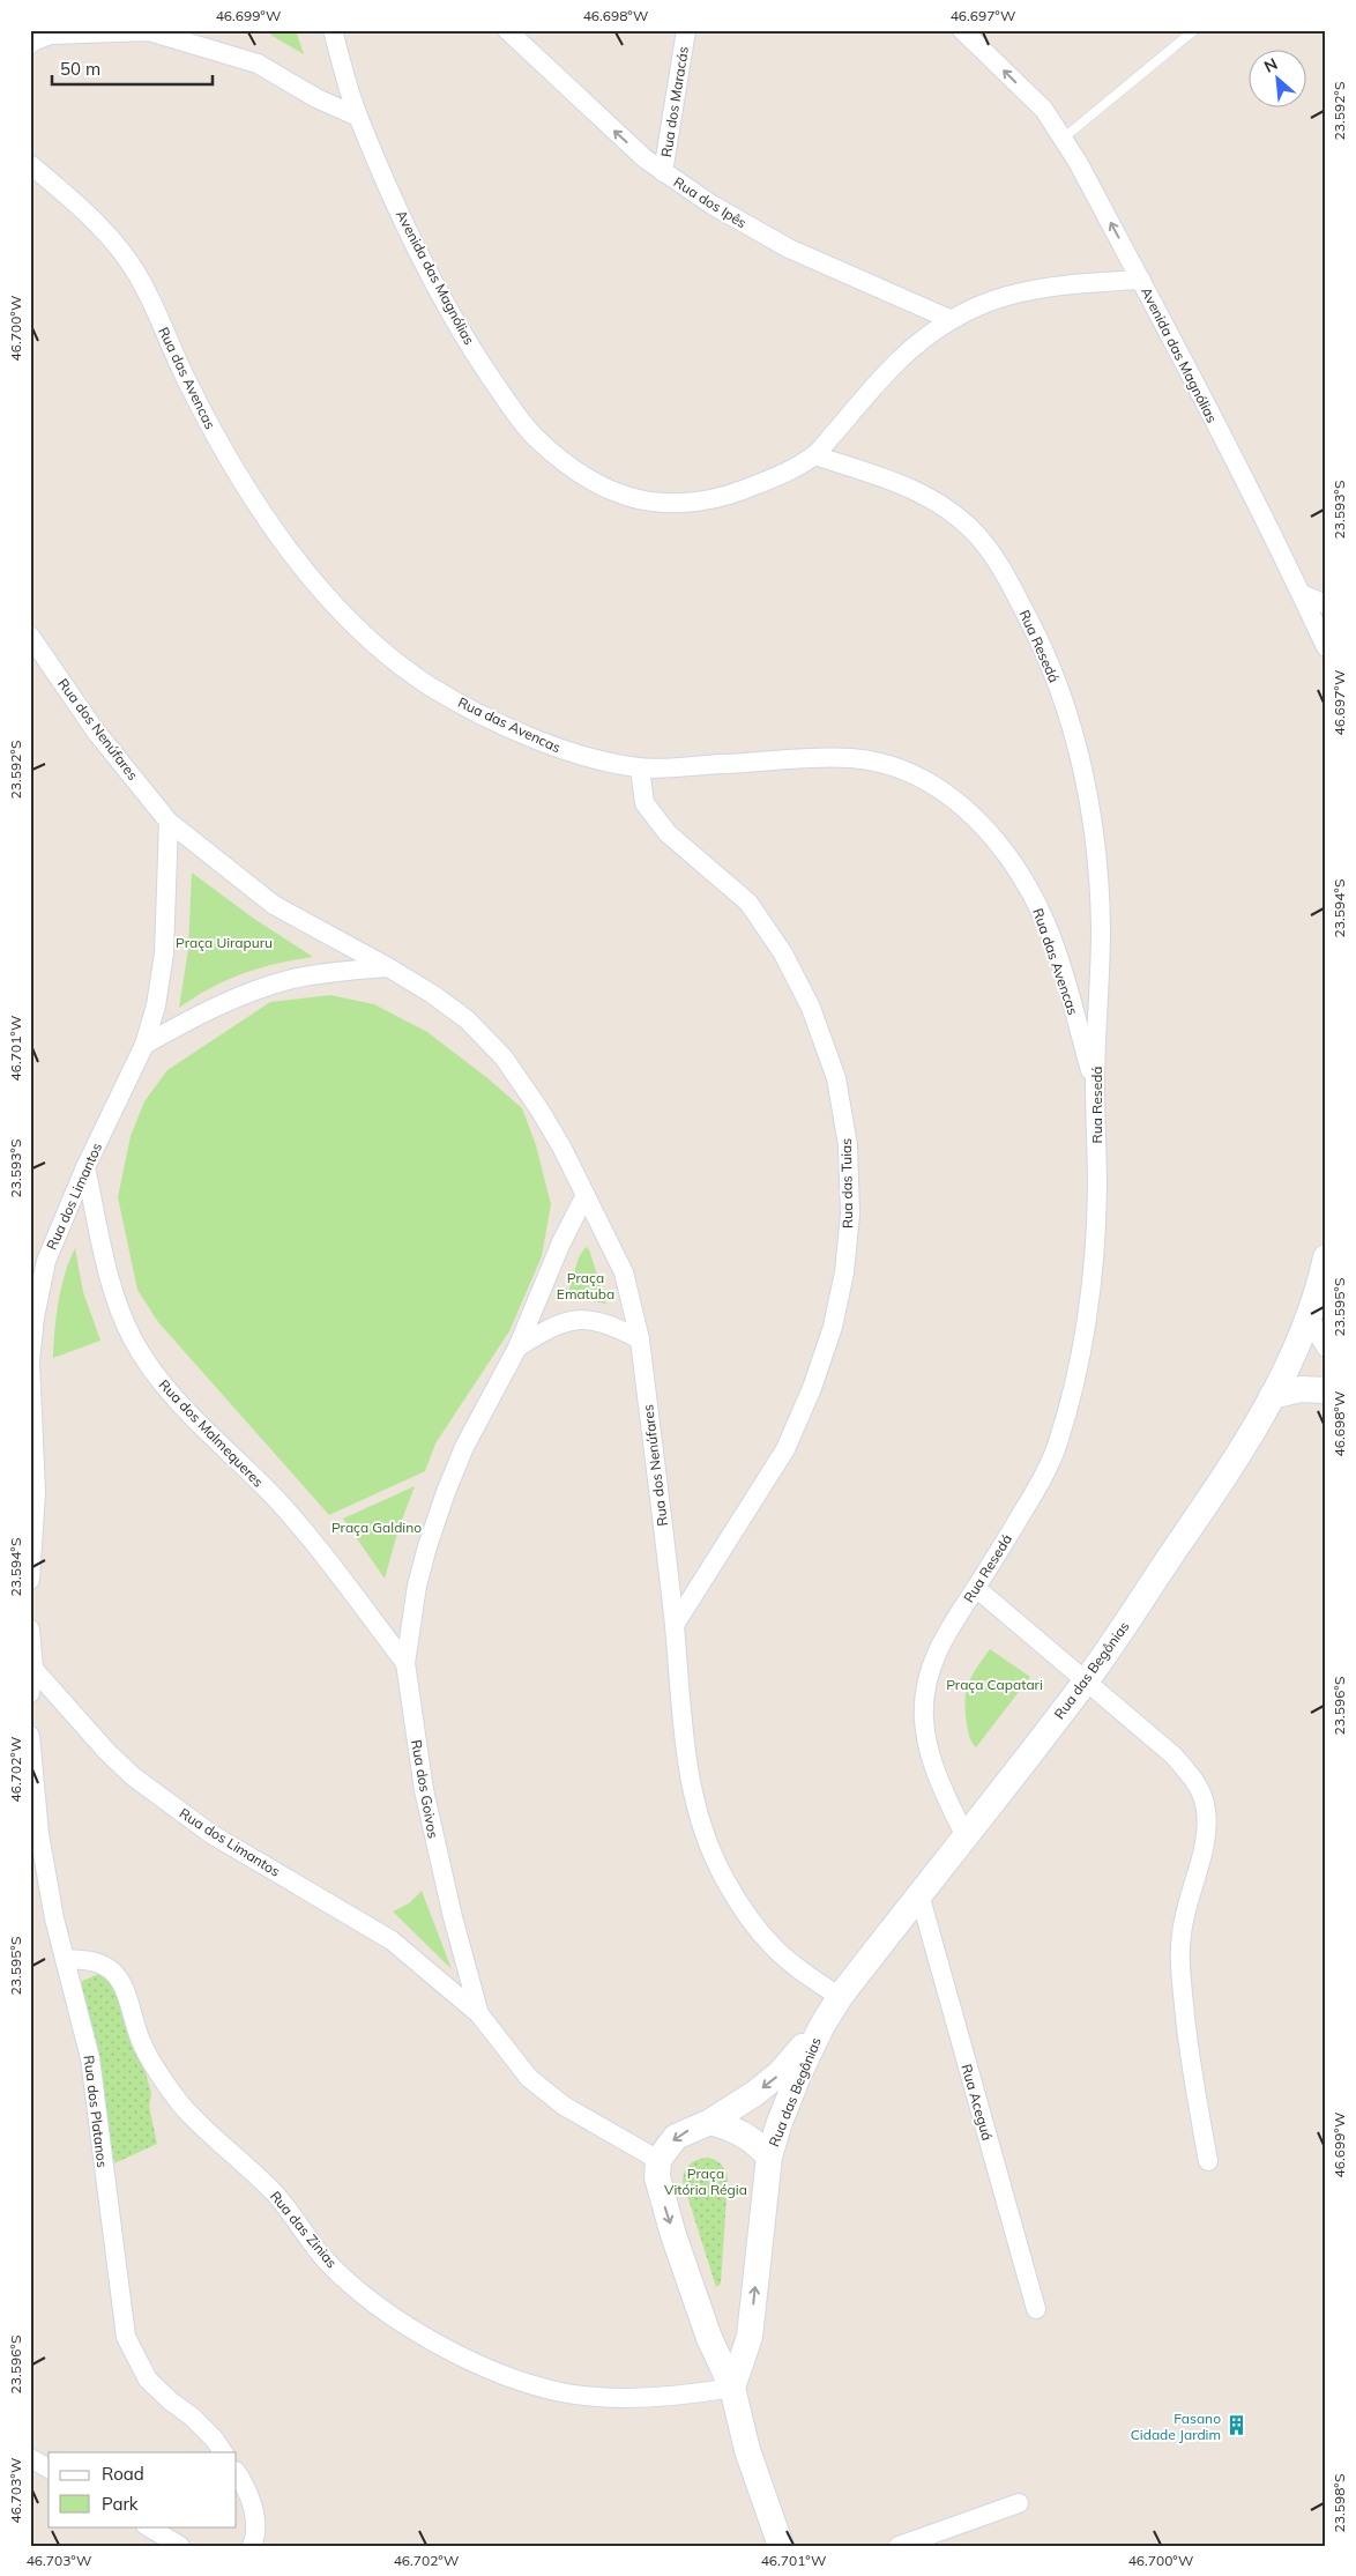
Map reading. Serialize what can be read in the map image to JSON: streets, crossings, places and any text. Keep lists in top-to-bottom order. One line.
{"streets":{"main road":["Rua das Begônias"],"street":["Rua dos Maracás","Rua dos Ipês","Avenida das Magnólias","Rua das Avencas","Rua Resedá","Rua dos Nenúfares","Rua das Tuias","Rua dos Limantos","Rua dos Malmequeres","Rua dos Goivos","Rua Aceguá","Rua dos Platanos","Rua das Zinias"]},"crossings":[["Rua dos Maracás","Rua dos Ipês"],["Rua dos Ipês","Avenida das Magnólias"],["Avenida das Magnólias","Rua Resedá"],["Rua das Avencas","Rua Resedá"],["Rua das Avencas","Rua das Tuias"],["Rua Resedá","Rua das Begônias"],["Rua dos Nenúfares","Rua das Tuias"],["Rua dos Nenúfares","Rua dos Limantos"],["Rua dos Nenúfares","Rua das Begônias"],["Rua dos Nenúfares","Rua dos Goivos"],["Rua dos Limantos","Rua dos Malmequeres"],["Rua dos Limantos","Rua dos Goivos"],["Rua dos Malmequeres","Rua dos Goivos"],["Rua das Begônias","Rua Aceguá"],["Rua dos Platanos","Rua das Zinias"]],"one_way":["Rua dos Ipês"],"parks":["Praça Uirapuru","Praça Ematuba","Praça Galdino","Praça Capatari","Praça Vitória Régia"],"places":{"building":["Fasano Cidade Jardim"]},"legend":["Road","Park"],"scale_bar":"50 m","north":"top left","coordinates":["46.699°W","46.698°W","46.697°W","23.592°S","46.700°W","23.593°S","23.594°S","46.701°W","23.595°S","23.596°S","46.702°W","46.703°W","23.598°S"]}
